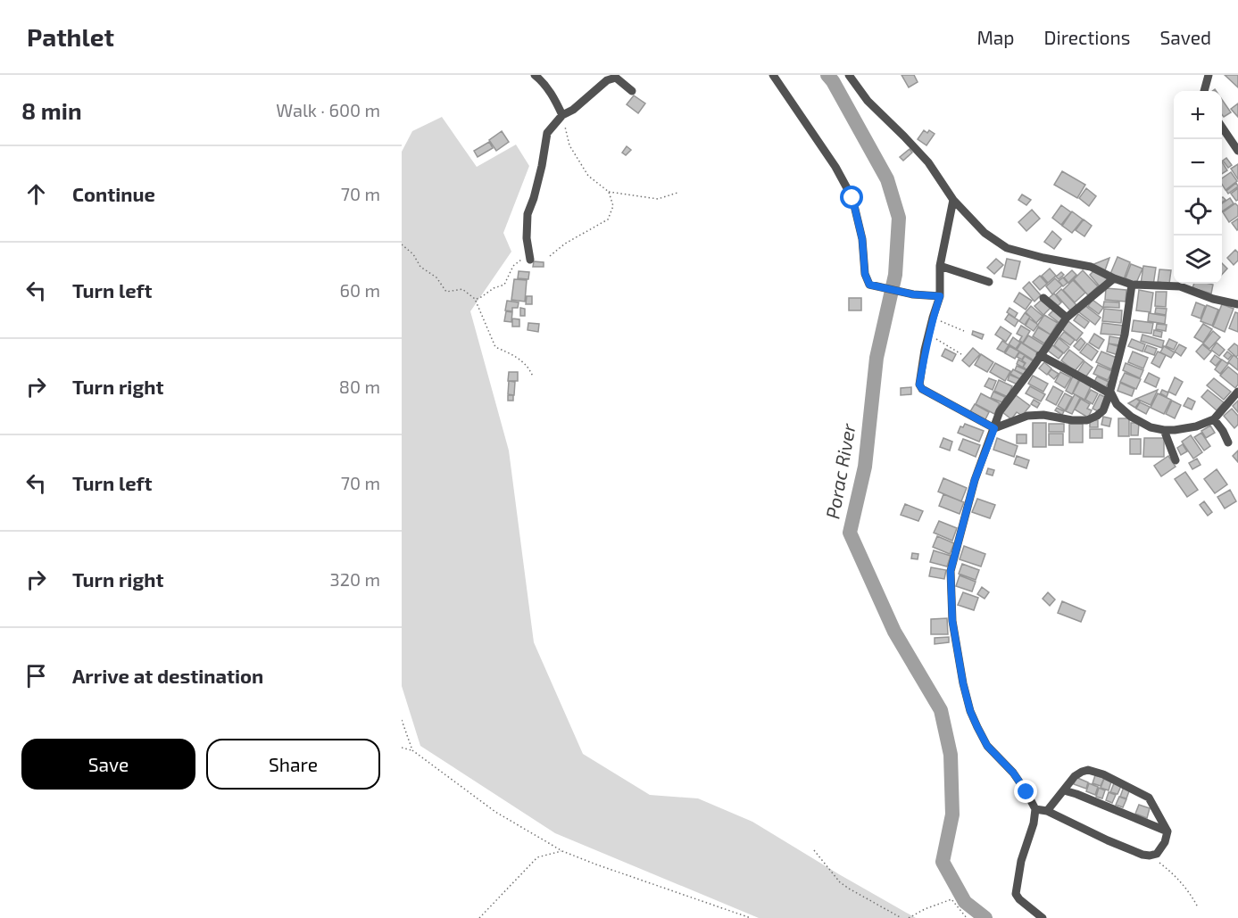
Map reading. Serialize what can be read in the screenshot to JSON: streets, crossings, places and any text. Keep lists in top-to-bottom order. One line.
{"water":["Porac River"],"page":{"header":"Pathlet","nav":["Map","Directions","Saved"],"heading":["8 min","Walk · 600 m"],"map_buttons":["+","−"],"list":[["Continue","70 m"],["Turn left","60 m"],["Turn right","80 m"],["Turn left","70 m"],["Turn right","320 m"],"Arrive at destination"],"buttons":["Save","Share"]}}
